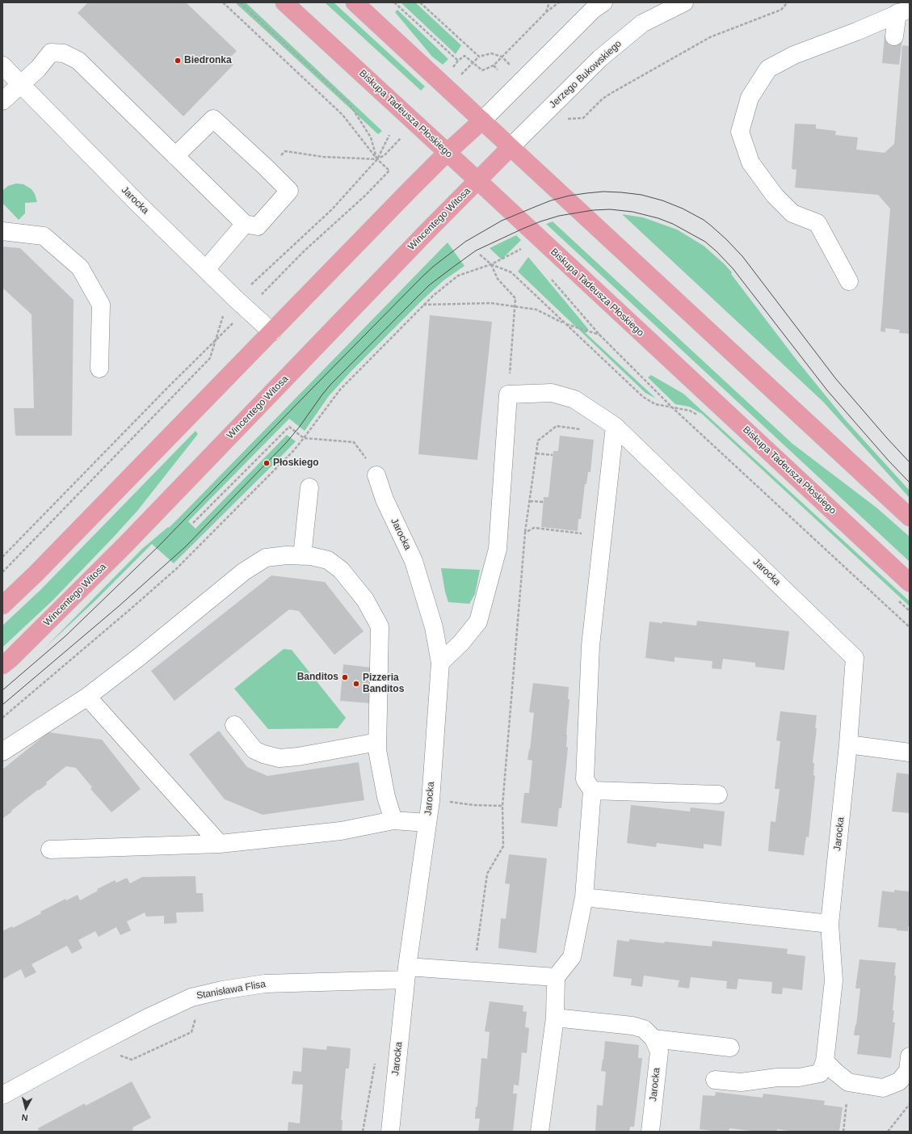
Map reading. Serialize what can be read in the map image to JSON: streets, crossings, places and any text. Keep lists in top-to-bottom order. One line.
{"streets":{"main road":["Biskupa Tadeusza Płoskiego","Wincentego Witosa"],"street":["Jerzego Bukowskiego","Jarocka","Stanisława Flisa"]},"crossings":[["Jerzego Bukowskiego","Wincentego Witosa"],["Biskupa Tadeusza Płoskiego","Wincentego Witosa"],["Jarocka","Stanisława Flisa"]],"places":["Biedronka","Płoskiego","Banditos","Pizzeria Banditos"],"north":"bottom"}
